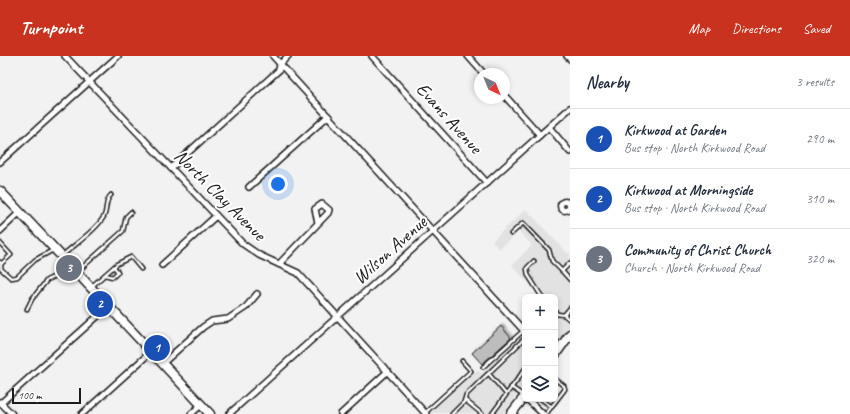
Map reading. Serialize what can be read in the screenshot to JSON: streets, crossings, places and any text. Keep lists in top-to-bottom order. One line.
{"streets":{"street":["Evans Avenue","North Clay Avenue","Wilson Avenue"]},"crossings":[["Evans Avenue","Wilson Avenue"],["North Clay Avenue","Wilson Avenue"]],"scale_bar":"100 m","north":"bottom right","page":{"header":"Turnpoint","nav":["Map","Directions","Saved"],"heading":["Nearby","3 results"],"list":[{"mark":"1","name":"Kirkwood at Garden","note":"Bus stop · North Kirkwood Road","value":"290 m"},{"mark":"2","name":"Kirkwood at Morningside","note":"Bus stop · North Kirkwood Road","value":"310 m"},{"mark":"3","name":"Community of Christ Church","note":"Church · North Kirkwood Road","value":"320 m"}],"pins":["3","2","1"],"map_buttons":["+","−"],"scale":"100 m"}}
